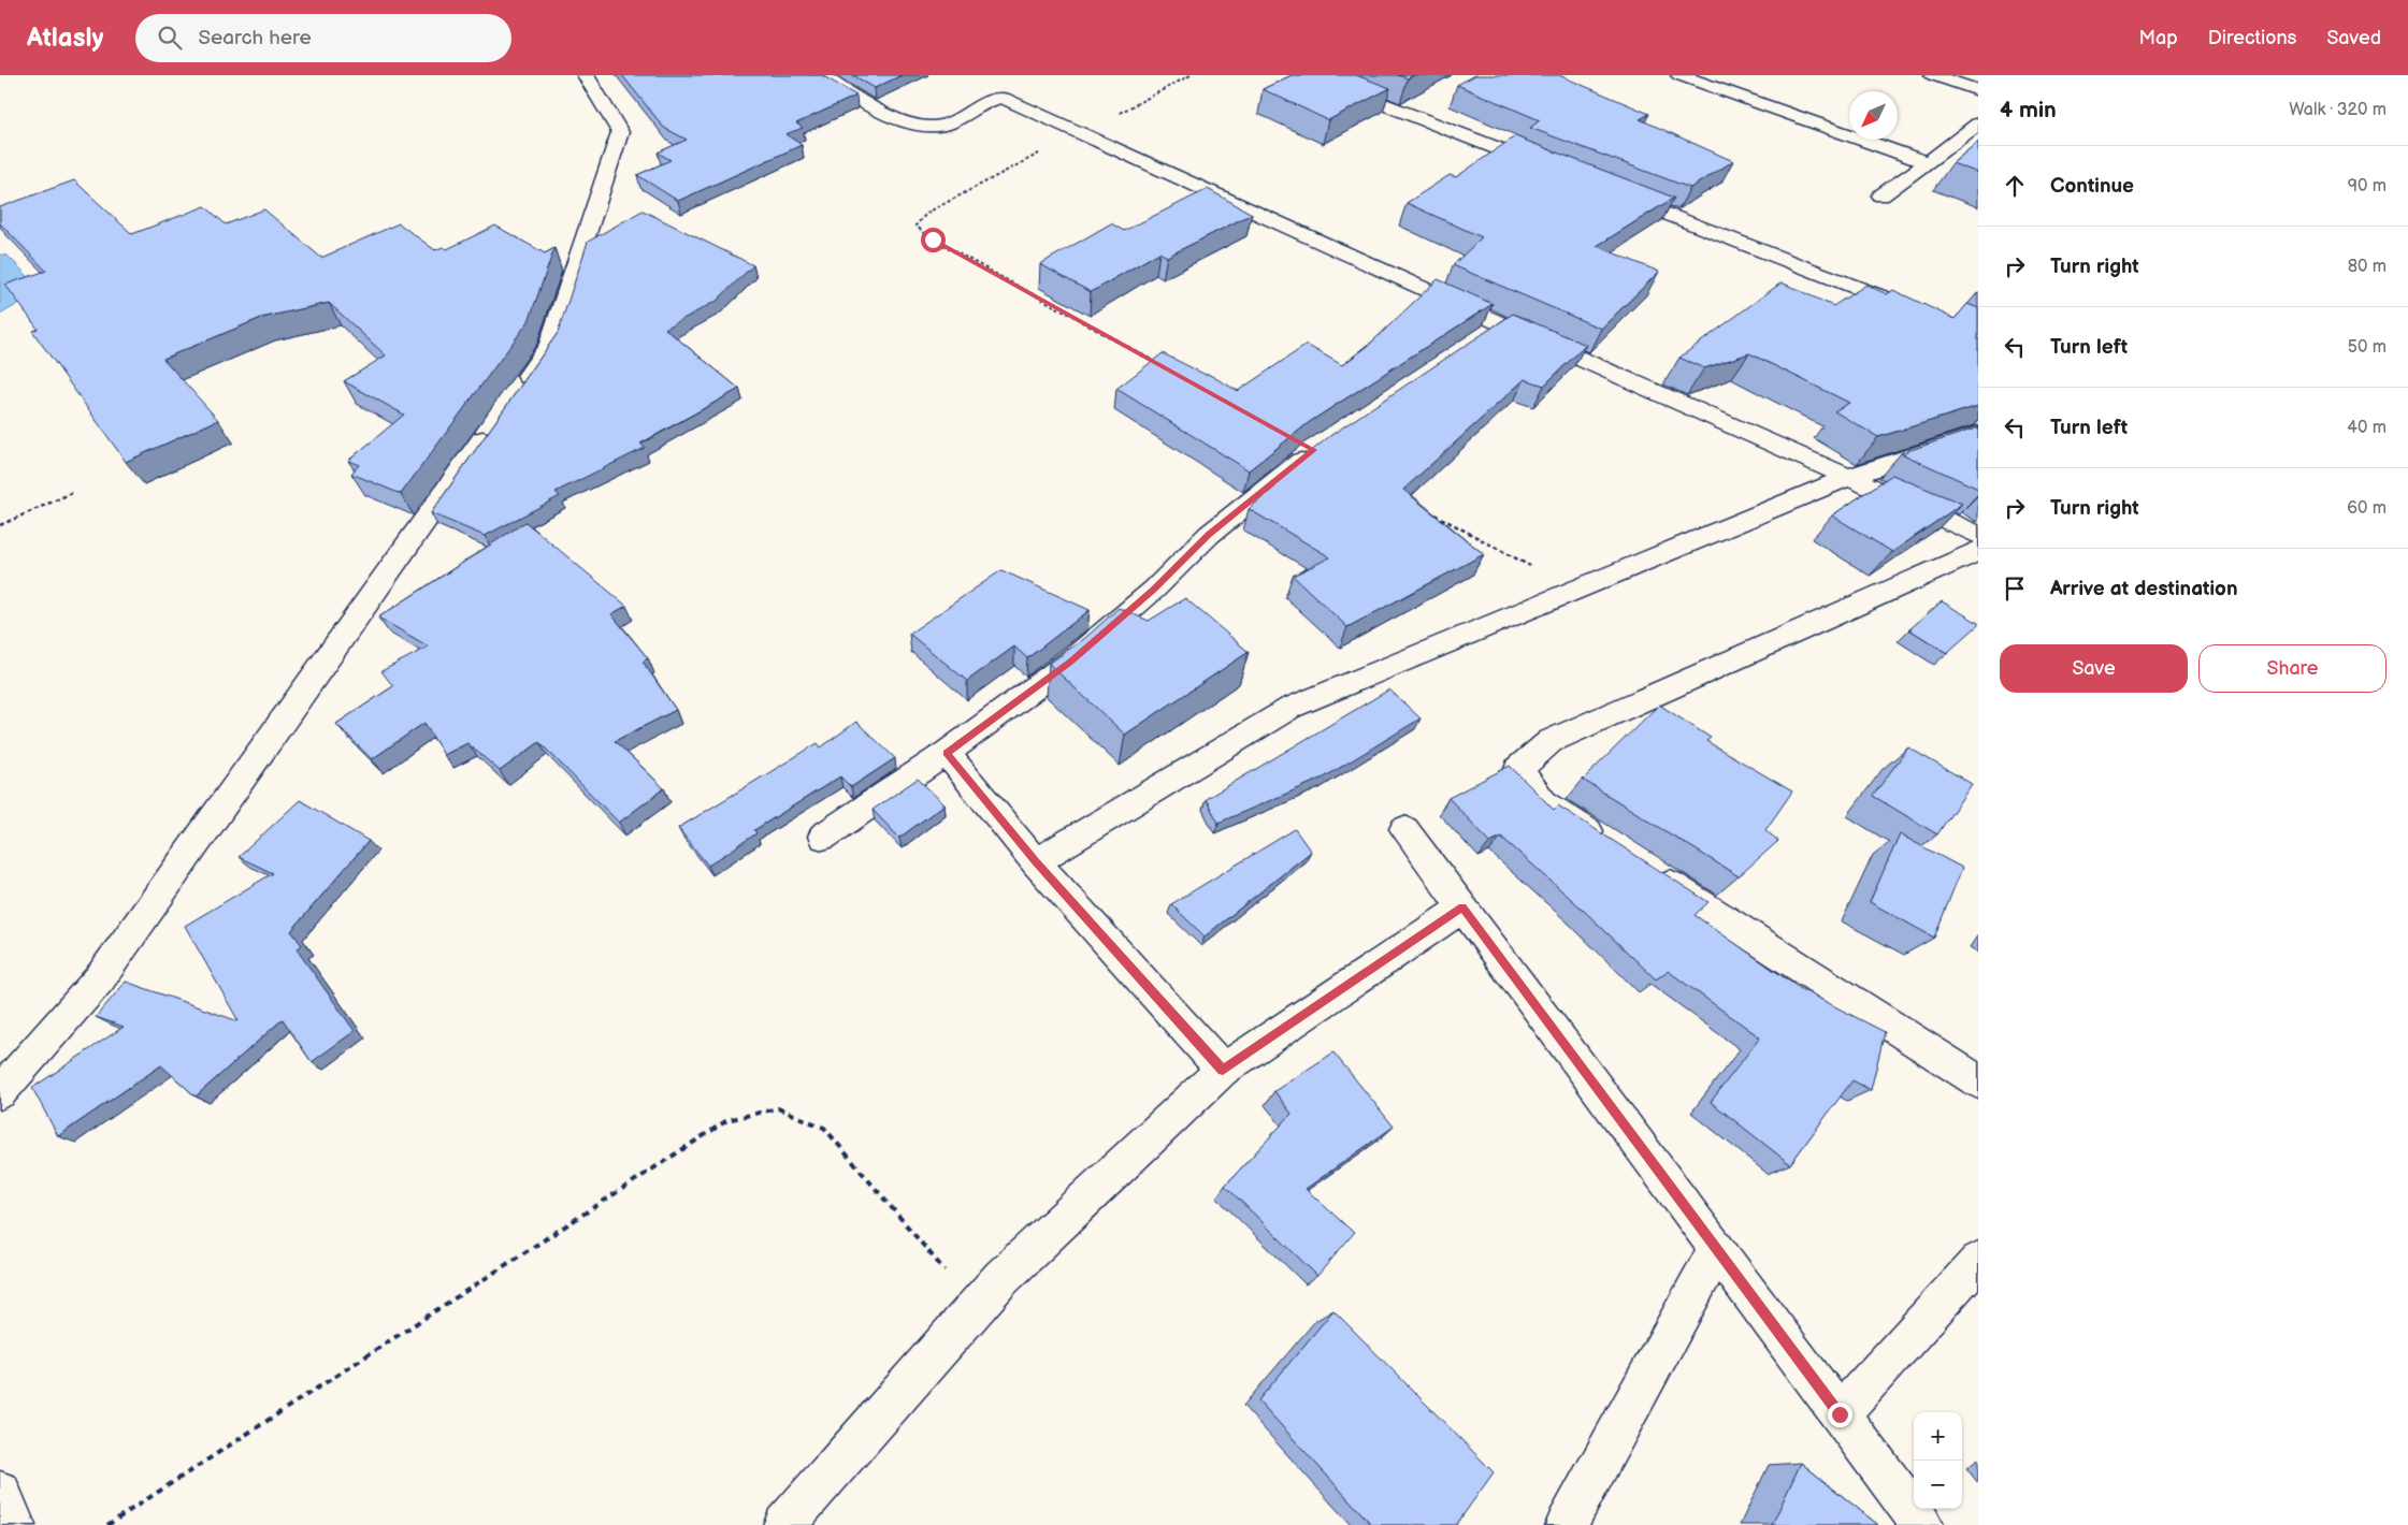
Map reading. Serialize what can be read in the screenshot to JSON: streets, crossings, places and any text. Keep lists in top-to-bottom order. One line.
{"north":"bottom left","page":{"header":"Atlasly","search":"Search here","nav":["Map","Directions","Saved"],"heading":["4 min","Walk · 320 m"],"list":[["Continue","90 m"],["Turn right","80 m"],["Turn left","50 m"],["Turn left","40 m"],["Turn right","60 m"],"Arrive at destination"],"buttons":["Save","Share"],"map_buttons":["+","−"]}}
